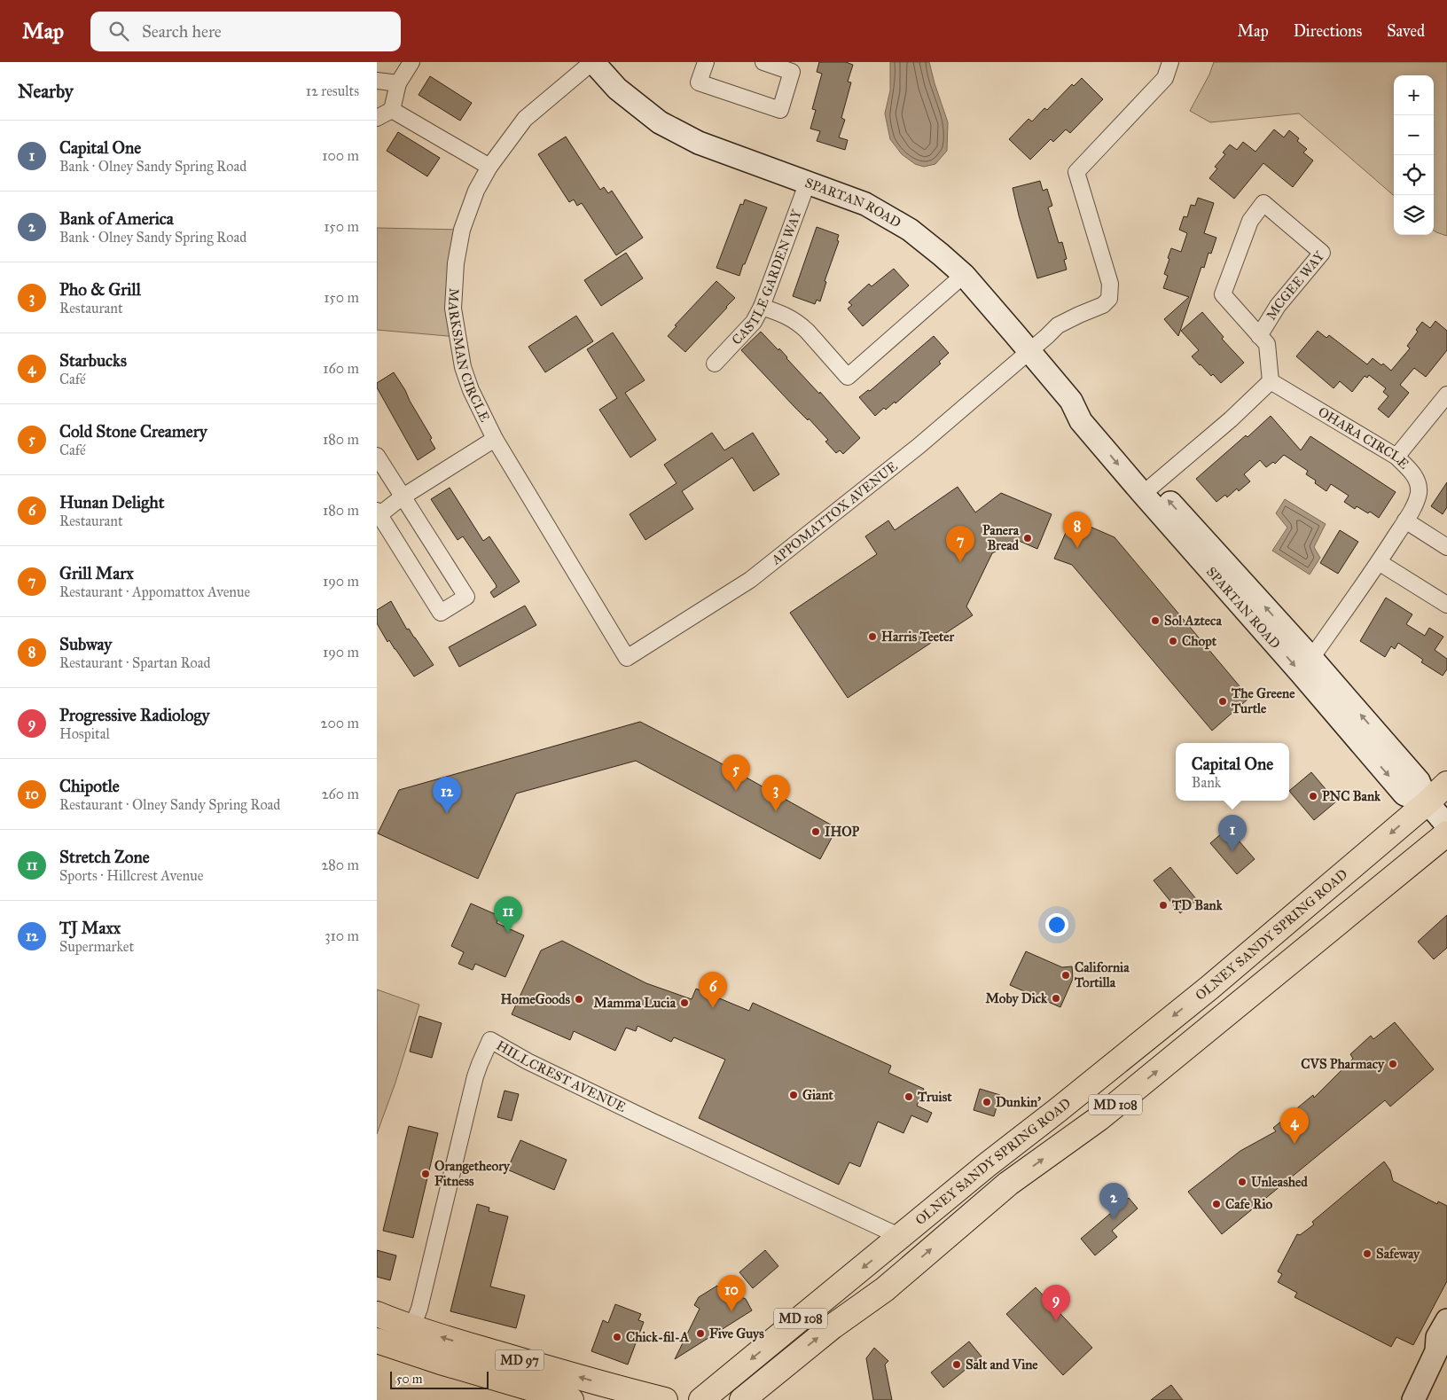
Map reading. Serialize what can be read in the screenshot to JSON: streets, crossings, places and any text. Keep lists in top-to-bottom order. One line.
{"streets":{"main road":["OLNEY SANDY SPRING ROAD","MD 108","MD 97"],"street":["SPARTAN ROAD","CASTLE GARDEN WAY","MCGEE WAY","MARKSMAN CIRCLE","OHARA CIRCLE","APPOMATTOX AVENUE","HILLCREST AVENUE"]},"crossings":[["SPARTAN ROAD","CASTLE GARDEN WAY"],["SPARTAN ROAD","MARKSMAN CIRCLE"],["SPARTAN ROAD","OHARA CIRCLE"],["SPARTAN ROAD","APPOMATTOX AVENUE"],["SPARTAN ROAD","OLNEY SANDY SPRING ROAD"],["MCGEE WAY","OHARA CIRCLE"],["MARKSMAN CIRCLE","APPOMATTOX AVENUE"],["OLNEY SANDY SPRING ROAD","HILLCREST AVENUE"],["HILLCREST AVENUE","MD 97"]],"places":["Panera Bread","Sol Azteca","Harris Teeter","Chopt","The Greene Turtle","PNC Bank","IHOP","TD Bank","California Tortilla","Moby Dick","HomeGoods","Mamma Lucia","CVS Pharmacy","Giant","Truist","Dunkin'","Orangetheory Fitness","Unleashed","Cafe Rio","Safeway","Five Guys","Chick-fil-A","Salt and Vine"],"scale_bar":"50 m","page":{"header":"Map","search":"Search here","nav":["Map","Directions","Saved"],"heading":["Nearby","12 results"],"map_buttons":["+","−"],"list":[{"mark":"1","name":"Capital One","note":"Bank · Olney Sandy Spring Road","value":"100 m"},{"mark":"2","name":"Bank of America","note":"Bank · Olney Sandy Spring Road","value":"150 m"},{"mark":"3","name":"Pho & Grill","note":"Restaurant","value":"150 m"},{"mark":"4","name":"Starbucks","note":"Café","value":"160 m"},{"mark":"5","name":"Cold Stone Creamery","note":"Café","value":"180 m"},{"mark":"6","name":"Hunan Delight","note":"Restaurant","value":"180 m"},{"mark":"7","name":"Grill Marx","note":"Restaurant · Appomattox Avenue","value":"190 m"},{"mark":"8","name":"Subway","note":"Restaurant · Spartan Road","value":"190 m"},{"mark":"9","name":"Progressive Radiology","note":"Hospital","value":"200 m"},{"mark":"10","name":"Chipotle","note":"Restaurant · Olney Sandy Spring Road","value":"260 m"},{"mark":"11","name":"Stretch Zone","note":"Sports · Hillcrest Avenue","value":"280 m"},{"mark":"12","name":"TJ Maxx","note":"Supermarket","value":"310 m"}],"pins":["8","7","5","3","12","1","11","6","4","2","10","9"],"popup":["Capital One","Bank"],"scale":"50 m"}}
